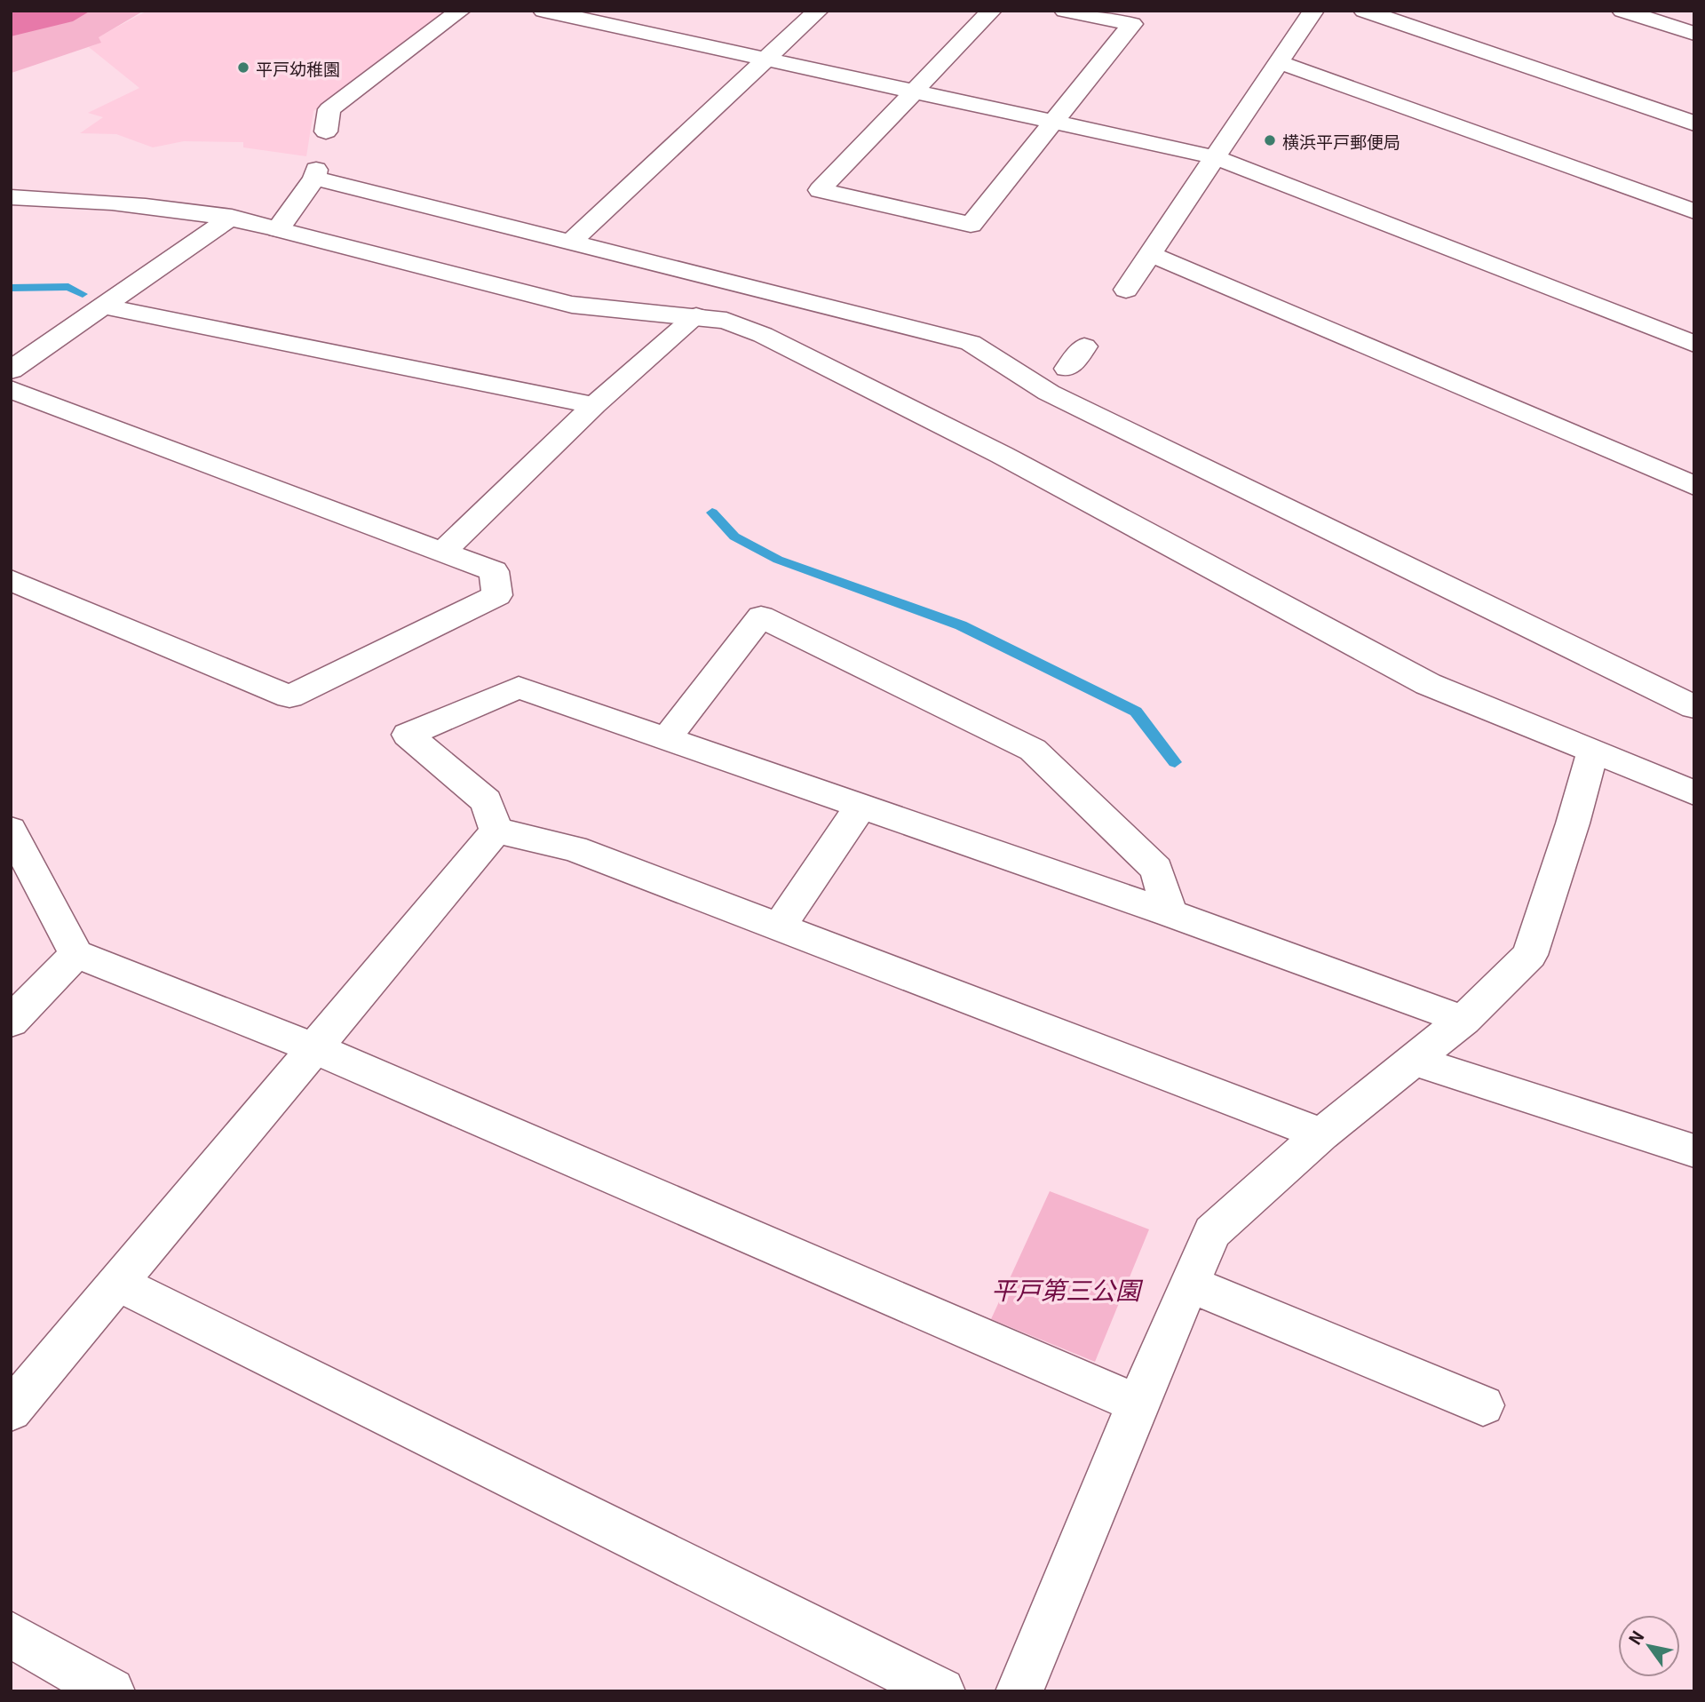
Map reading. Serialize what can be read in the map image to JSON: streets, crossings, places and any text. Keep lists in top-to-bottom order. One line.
{"parks":["平戸第三公園"],"places":["平戸幼稚園","横浜平戸郵便局"],"north":"top left"}
